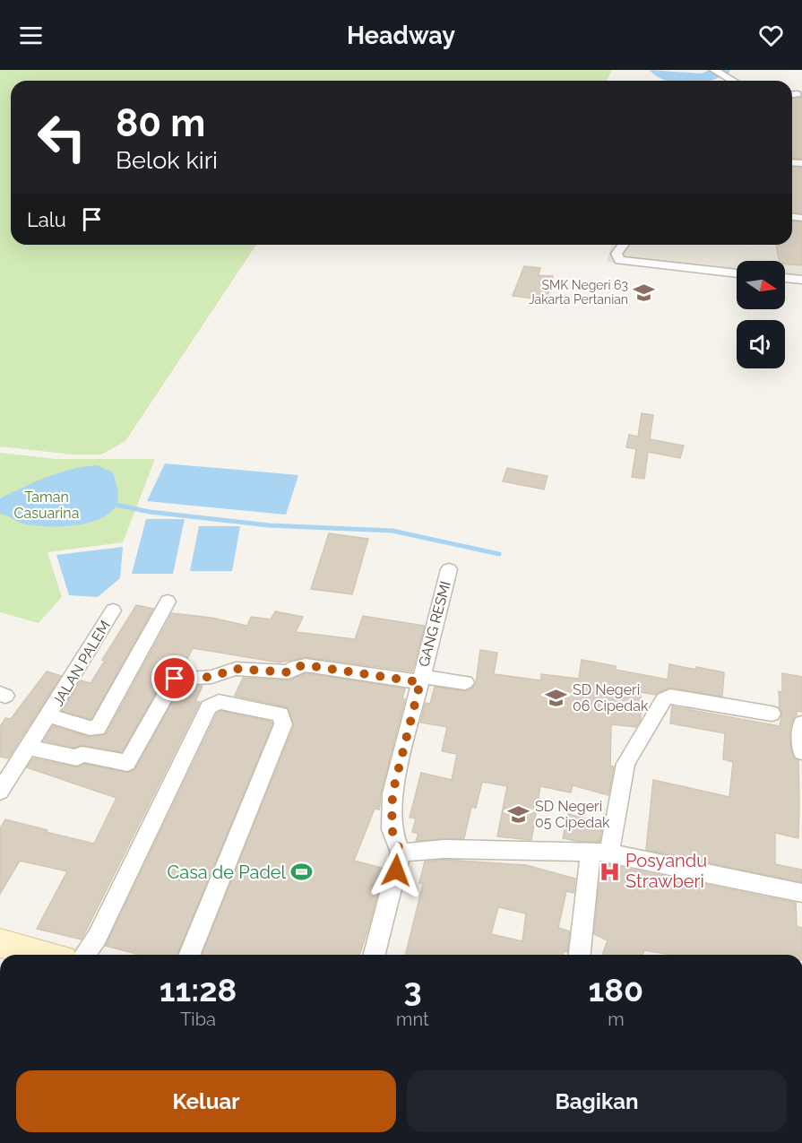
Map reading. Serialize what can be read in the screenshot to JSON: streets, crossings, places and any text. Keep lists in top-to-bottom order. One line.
{"streets":{"street":["GANG RESMI","JALAN PALEM"]},"parks":["Taman Casuarina"],"places":{"school or university":["SMK Negeri 63 Jakarta Pertanian","SD Negeri 06 Cipedak","SD Negeri 05 Cipedak"],"hospital":["Posyandu Strawberi"],"sports":["Casa de Padel"]},"north":"right","page":{"header":"Headway","turn":["80 m","Belok kiri"],"then":"Lalu","eta":["11:28","Tiba","3","mnt","180","m"],"buttons":["Keluar","Bagikan"]}}
